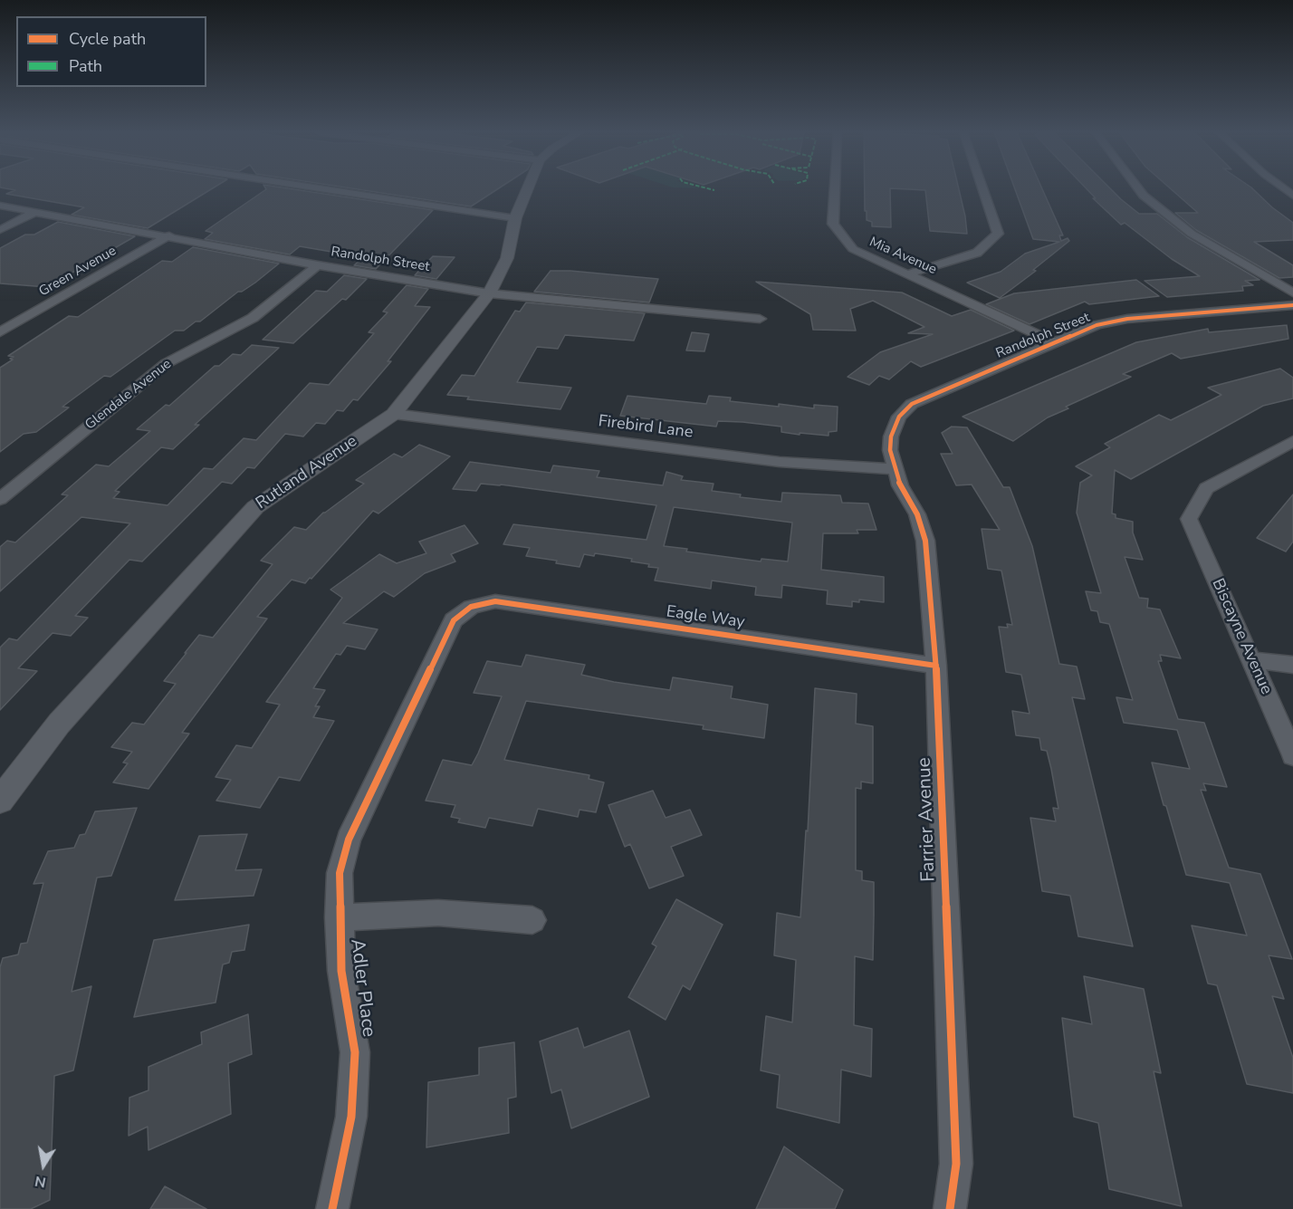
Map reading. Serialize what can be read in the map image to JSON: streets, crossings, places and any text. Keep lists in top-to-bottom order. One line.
{"streets":{"street":["Mia Avenue","Randolph Street","Green Avenue","Glendale Avenue","Firebird Lane","Rutland Avenue","Eagle Way","Biscayne Avenue","Farrier Avenue","Adler Place"]},"crossings":[["Mia Avenue","Randolph Street"],["Randolph Street","Green Avenue"],["Randolph Street","Glendale Avenue"],["Randolph Street","Rutland Avenue"],["Randolph Street","Farrier Avenue"],["Firebird Lane","Rutland Avenue"],["Firebird Lane","Farrier Avenue"],["Eagle Way","Farrier Avenue"],["Eagle Way","Adler Place"]],"legend":["Cycle path","Path"],"north":"bottom"}
